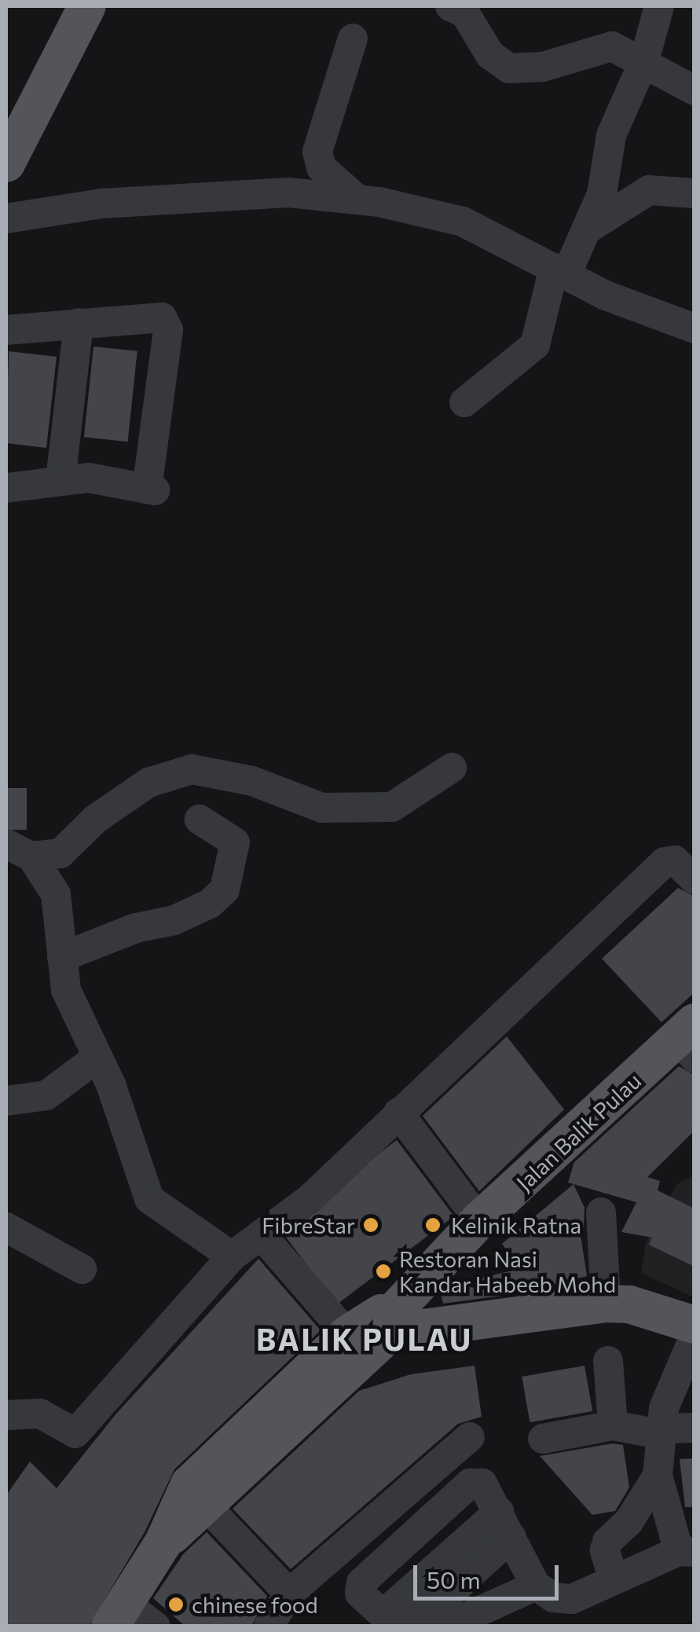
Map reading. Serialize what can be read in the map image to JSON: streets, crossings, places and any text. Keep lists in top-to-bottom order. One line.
{"streets":{"main road":["Jalan Balik Pulau"]},"districts":["BALIK PULAU"],"places":["FibreStar","Kelinik Ratna","Restoran Nasi Kandar Habeeb Mohd","chinese food"],"scale_bar":"50 m"}
